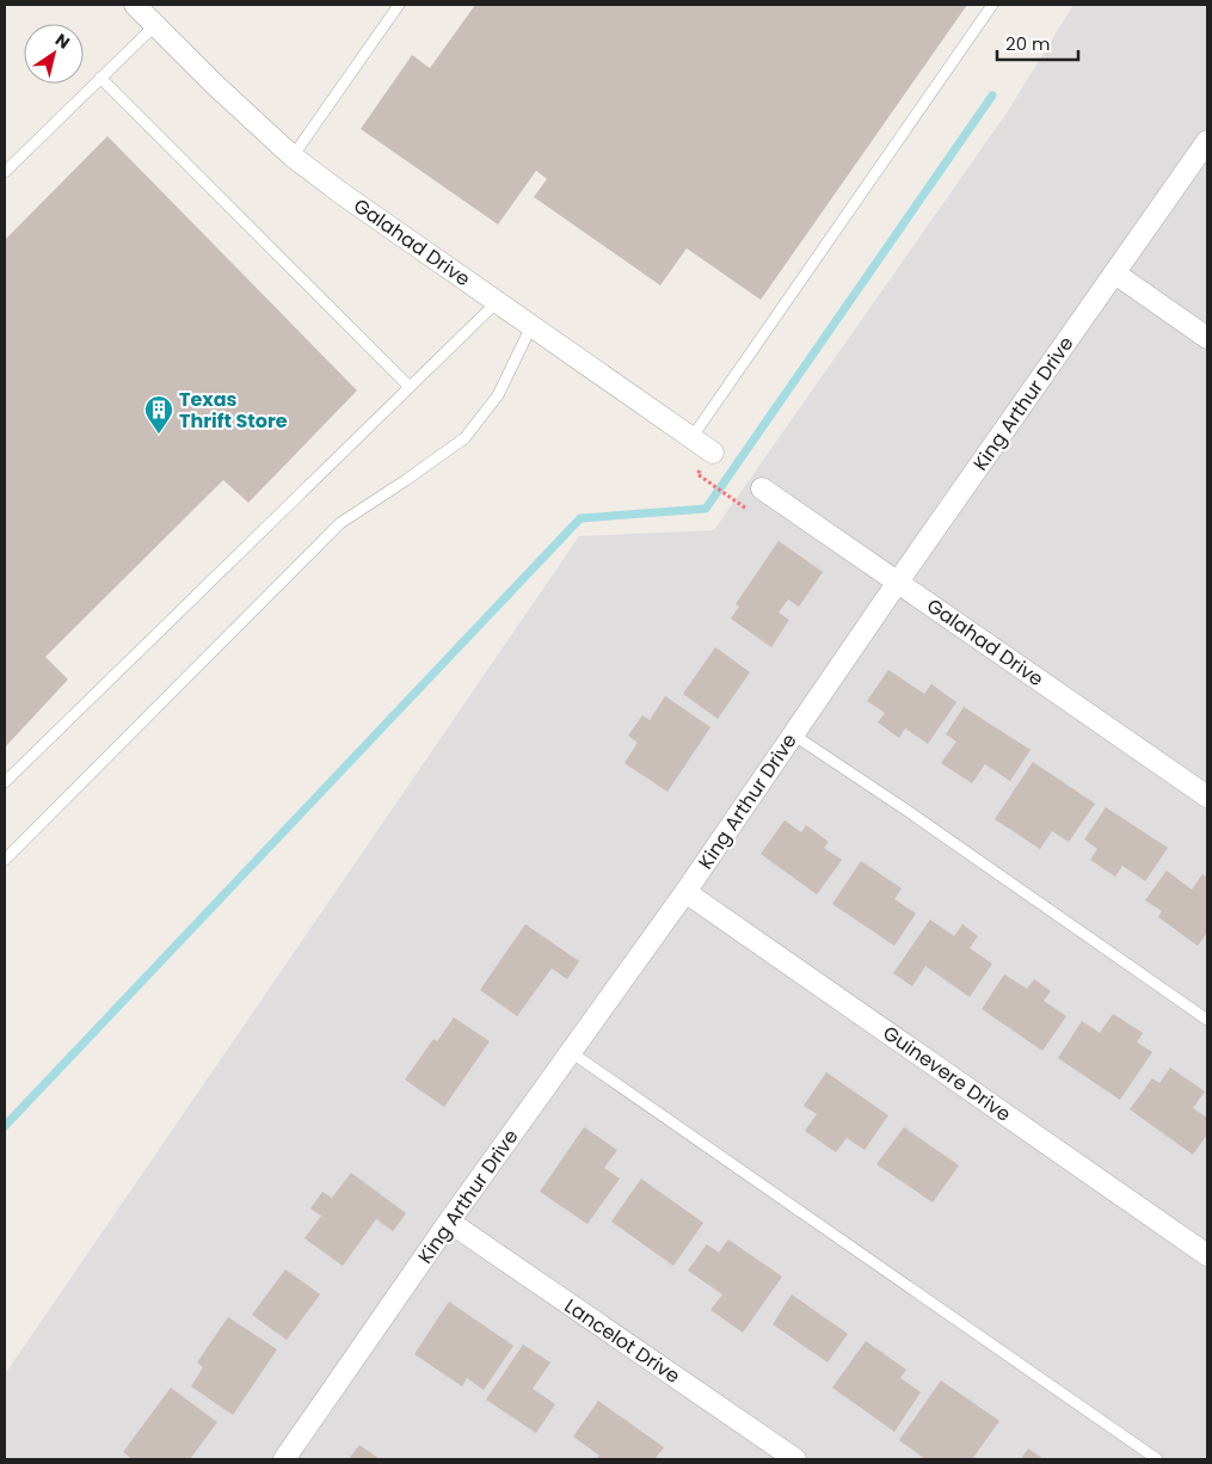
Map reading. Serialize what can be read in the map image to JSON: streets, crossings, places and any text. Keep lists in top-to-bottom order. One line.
{"streets":{"street":["Galahad Drive","King Arthur Drive","Guinevere Drive","Lancelot Drive"]},"crossings":[["Galahad Drive","King Arthur Drive"],["King Arthur Drive","Guinevere Drive"],["King Arthur Drive","Lancelot Drive"]],"places":{"building":["Texas Thrift Store"]},"scale_bar":"20 m","north":"top right"}
